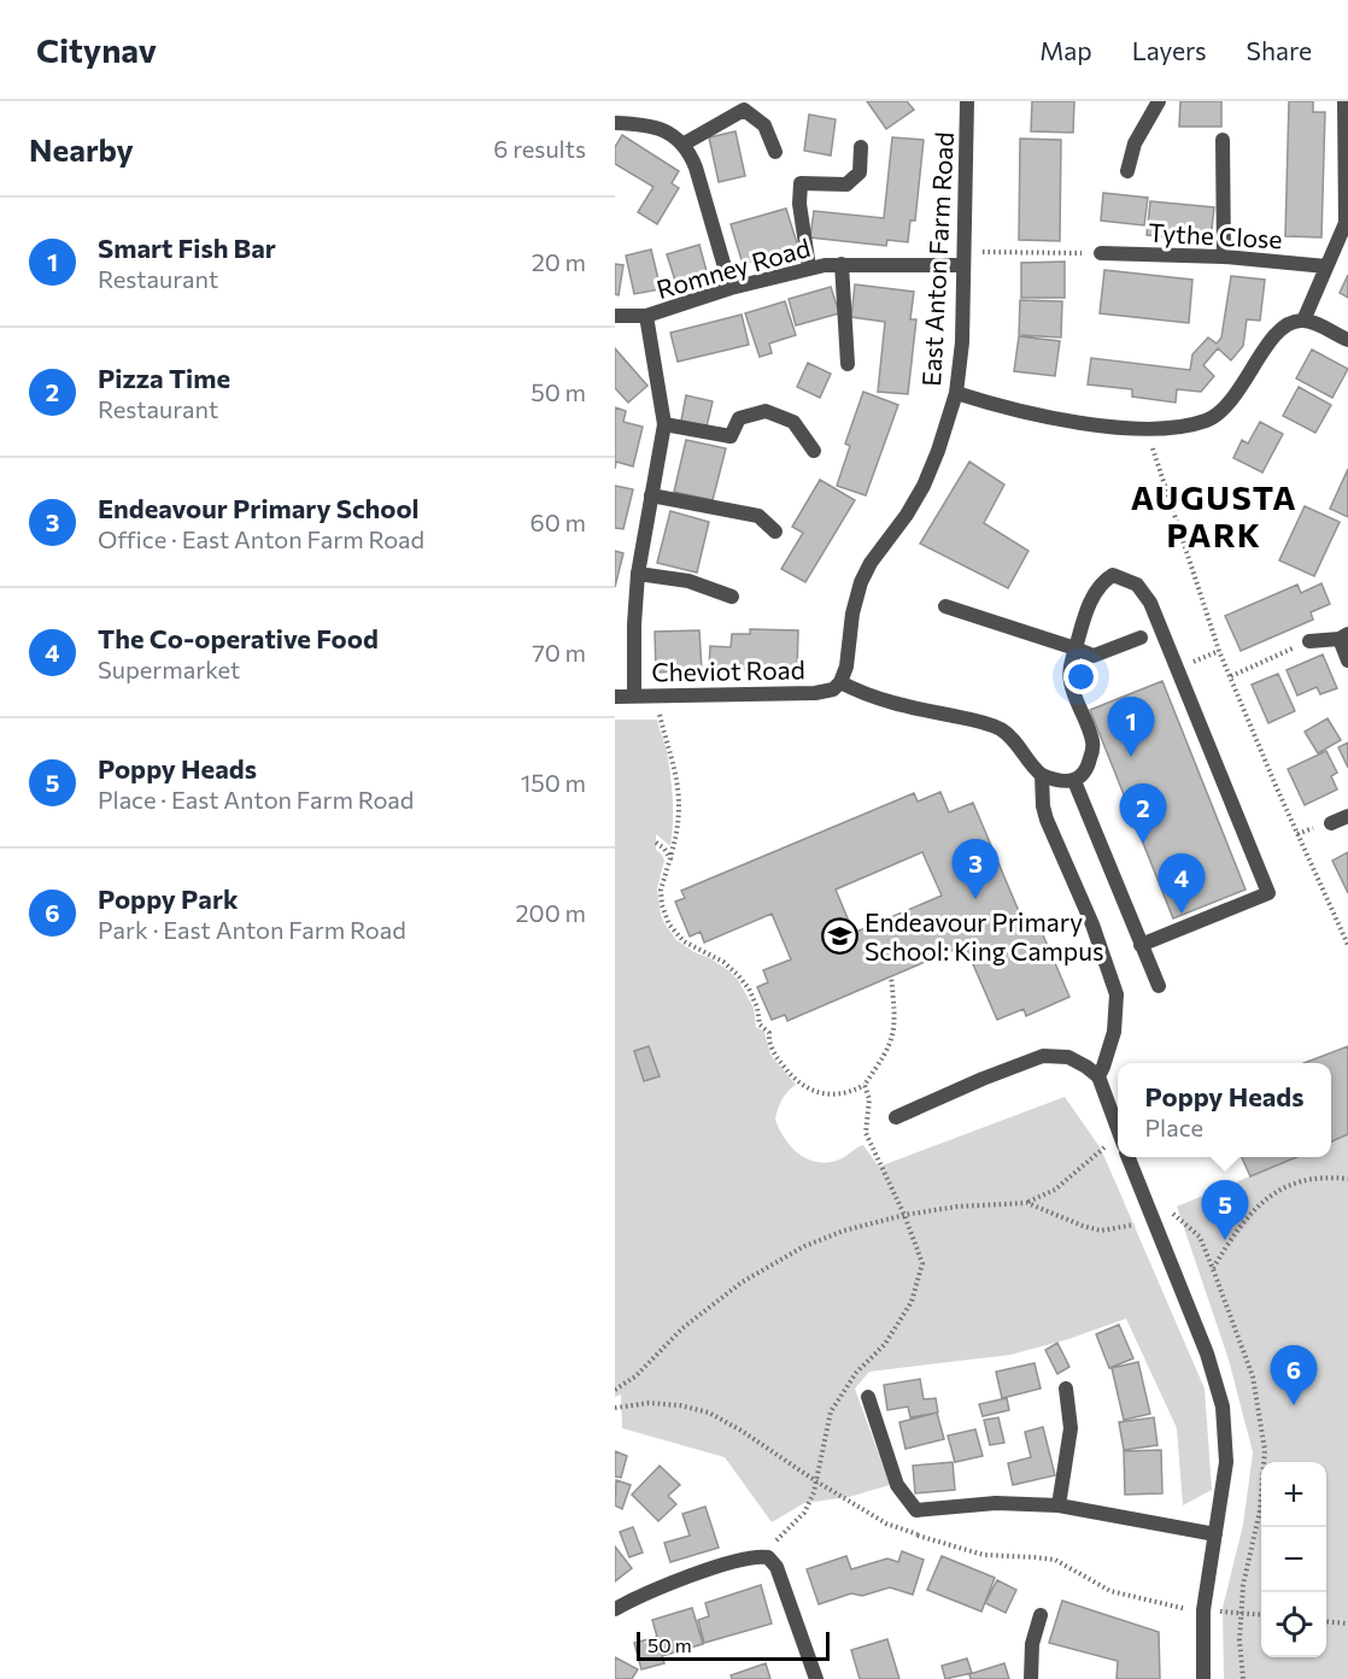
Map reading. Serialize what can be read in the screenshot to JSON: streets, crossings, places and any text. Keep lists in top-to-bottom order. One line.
{"streets":{"street":["Tythe Close","East Anton Farm Road","Romney Road","Cheviot Road"]},"crossings":[["East Anton Farm Road","Romney Road"],["East Anton Farm Road","Cheviot Road"],["Romney Road","Cheviot Road"]],"districts":["AUGUSTA PARK"],"places":{"school or university":["Endeavour Primary School: King Campus"]},"scale_bar":"50 m","page":{"header":"Citynav","nav":["Map","Layers","Share"],"heading":["Nearby","6 results"],"list":[{"mark":"1","name":"Smart Fish Bar","note":"Restaurant","value":"20 m"},{"mark":"2","name":"Pizza Time","note":"Restaurant","value":"50 m"},{"mark":"3","name":"Endeavour Primary School","note":"Office · East Anton Farm Road","value":"60 m"},{"mark":"4","name":"The Co-operative Food","note":"Supermarket","value":"70 m"},{"mark":"5","name":"Poppy Heads","note":"Place · East Anton Farm Road","value":"150 m"},{"mark":"6","name":"Poppy Park","note":"Park · East Anton Farm Road","value":"200 m"}],"pins":["1","2","3","4","5","6"],"popup":["Poppy Heads","Place"],"map_buttons":["+","−"],"scale":"50 m"}}
